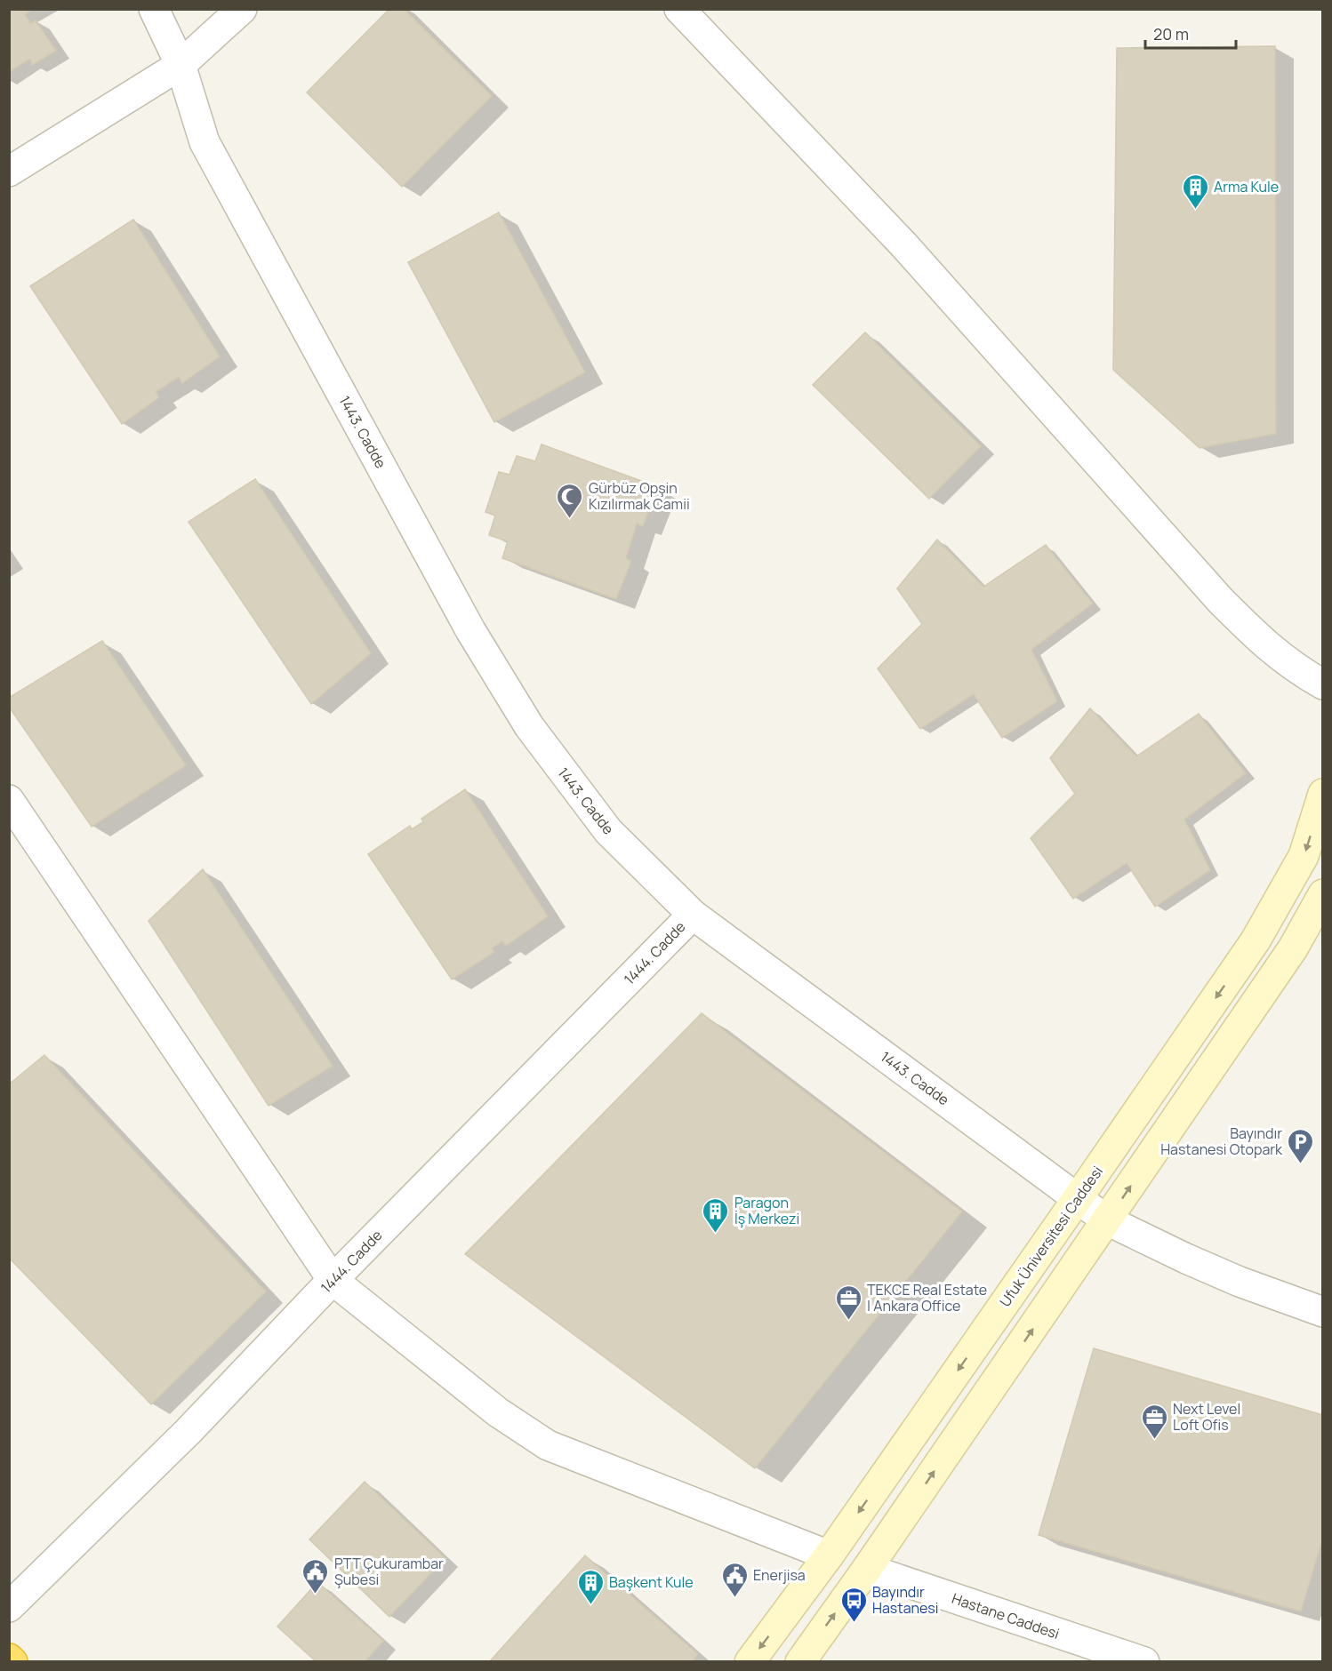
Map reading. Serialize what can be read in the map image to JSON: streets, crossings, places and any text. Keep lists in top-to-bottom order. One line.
{"streets":{"main road":["Ufuk Üniversitesi Caddesi"],"street":["1443. Cadde","1444. Cadde","Hastane Caddesi"]},"crossings":[["1443. Cadde","1444. Cadde"],["1443. Cadde","Ufuk Üniversitesi Caddesi"]],"places":{"building":["Arma Kule","Paragon İş Merkezi","Başkent Kule"],"mosque":["Gürbüz Opşin Kızılırmak Camii"],"parking":["Bayındır Hastanesi Otopark"],"office":["TEKCE Real Estate | Ankara Office","Next Level Loft Ofis"],"public building":["PTT Çukurambar Şubesi","Enerjisa"],"bus stop":["Bayındır Hastanesi"]},"scale_bar":"20 m"}
